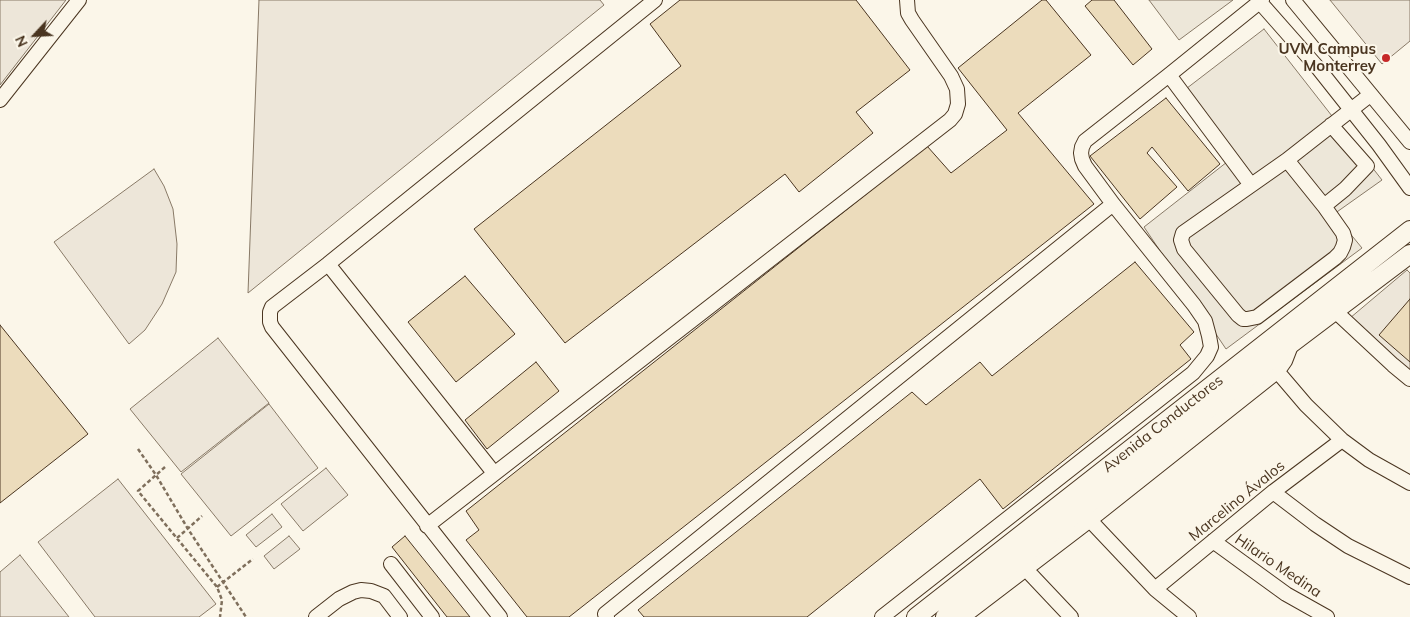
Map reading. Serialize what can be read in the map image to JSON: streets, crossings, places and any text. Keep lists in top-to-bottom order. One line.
{"streets":{"main road":["Avenida Conductores"],"street":["Marcelino Ávalos","Hilario Medina"]},"crossings":[["Marcelino Ávalos","Hilario Medina"]],"places":["UVM Campus Monterrey"],"north":"bottom left"}
